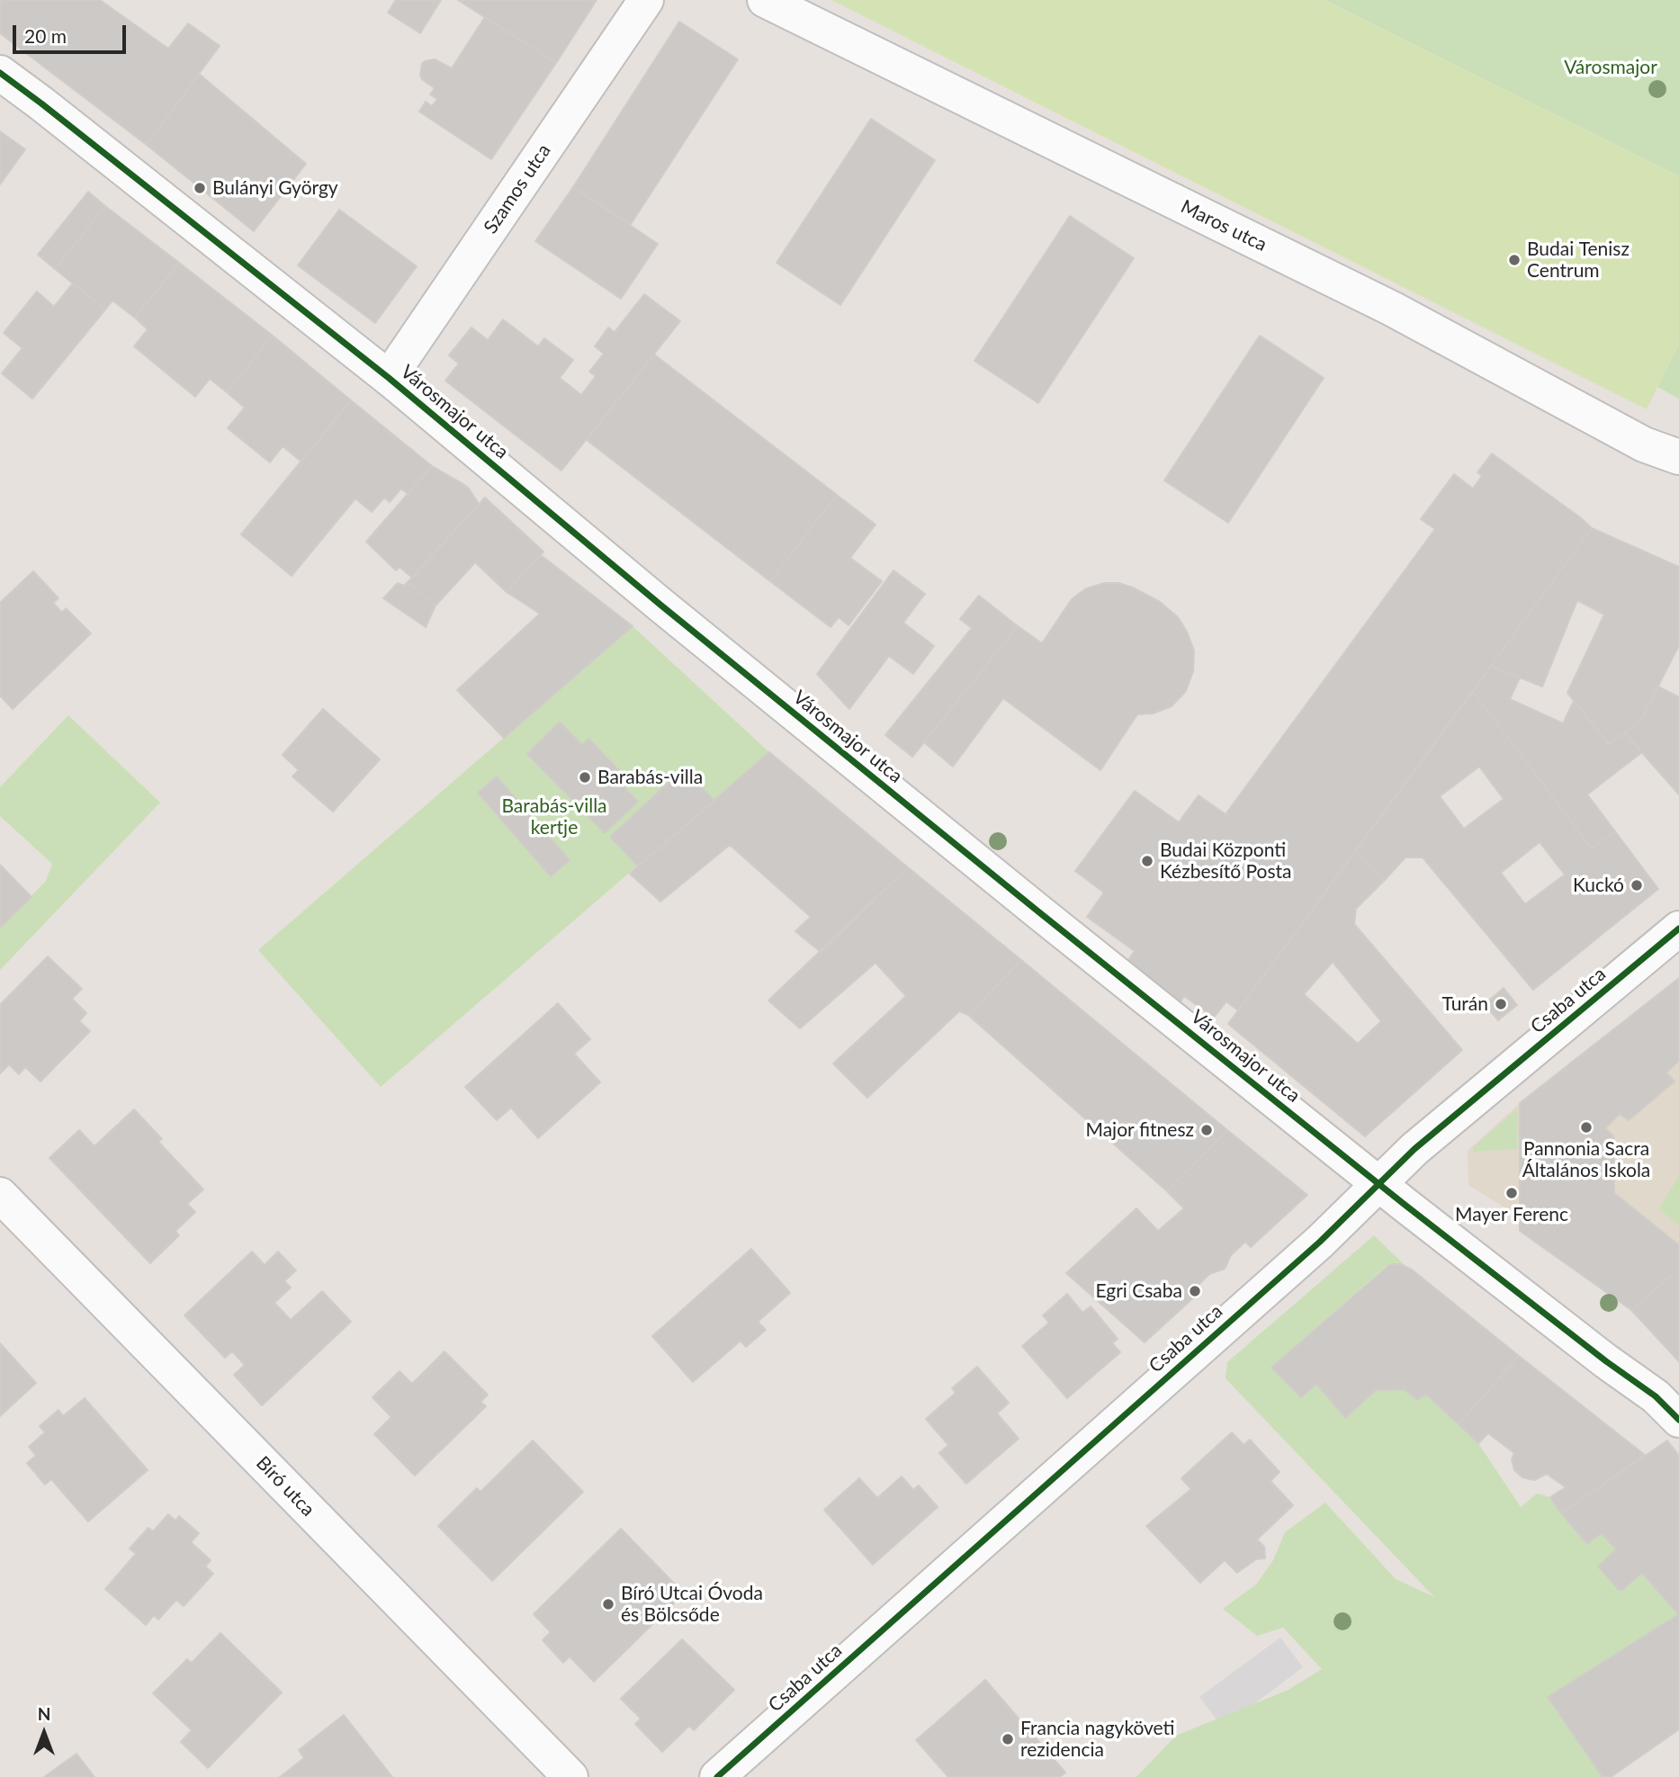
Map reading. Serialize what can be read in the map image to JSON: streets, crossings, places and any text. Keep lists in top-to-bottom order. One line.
{"streets":{"street":["Szamos utca","Maros utca","Városmajor utca","Csaba utca","Bíró utca"]},"crossings":[["Szamos utca","Városmajor utca"],["Városmajor utca","Csaba utca"]],"parks":["Városmajor","Barabás-villa kertje"],"places":["Bulányi György","Budai Tenisz Centrum","Barabás-villa","Budai Központi Kézbesítő Posta","Kuckó","Turán","Pannonia Sacra Általános Iskola","Major fitnesz","Mayer Ferenc","Egri Csaba","Bíró Utcai Óvoda és Bölcsőde","Francia nagyköveti rezidencia"],"scale_bar":"20 m","north":"top"}
